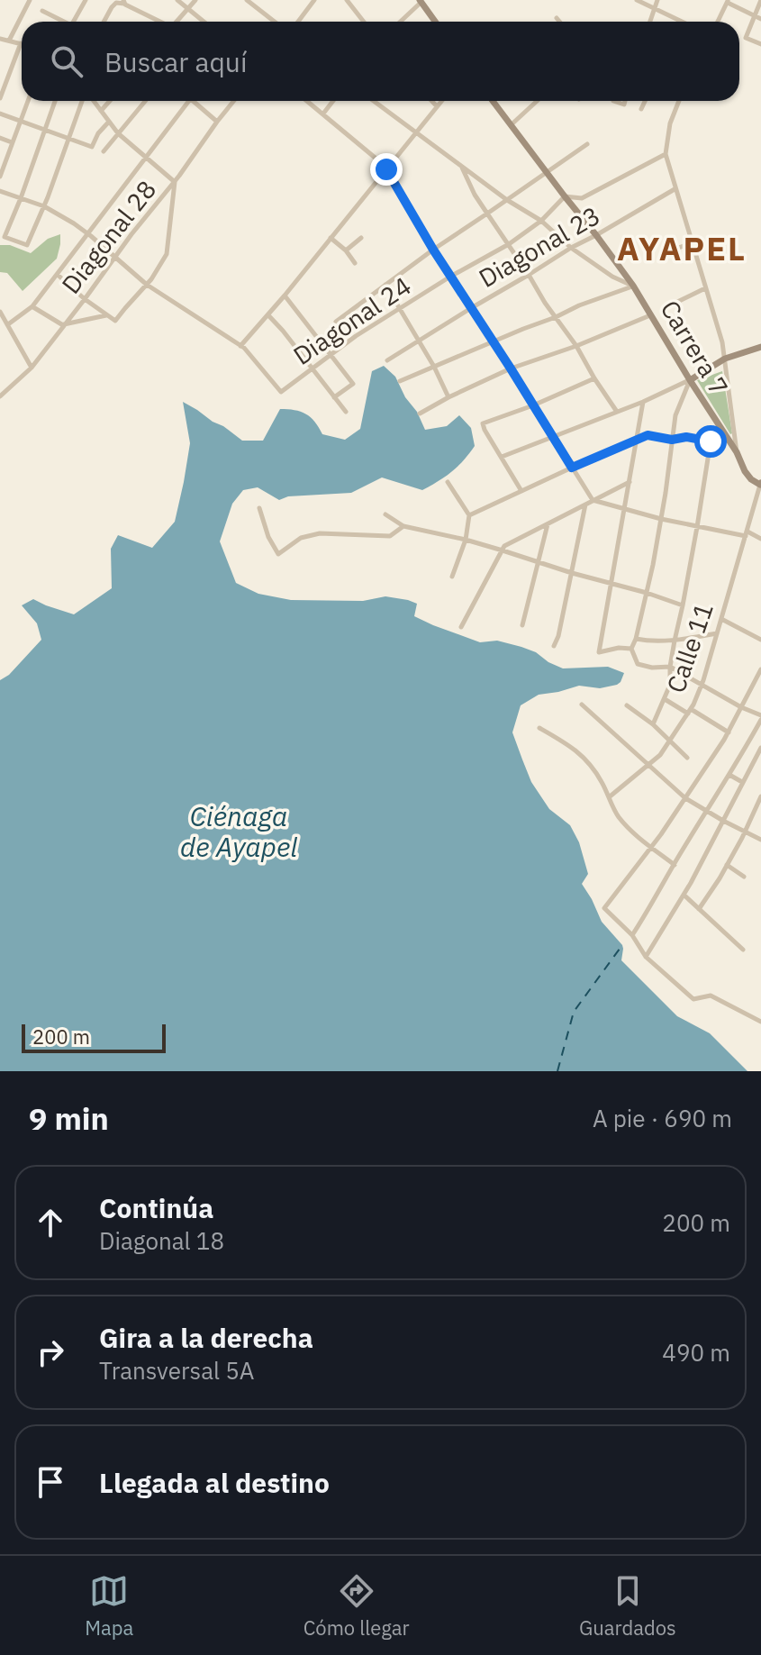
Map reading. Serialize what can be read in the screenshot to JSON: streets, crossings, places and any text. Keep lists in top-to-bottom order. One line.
{"streets":{"main road":["Carrera 7"],"street":["Diagonal 28","Diagonal 23","Diagonal 24","Calle 11"]},"crossings":[["Diagonal 23","Carrera 7"],["Diagonal 24","Carrera 7"],["Carrera 7","Calle 11"]],"districts":["AYAPEL"],"water":["Ciénaga de Ayapel"],"scale_bar":"200 m","page":{"search":"Buscar aquí","scale":"200 m","heading":["9 min","A pie · 690 m"],"list":[["Continúa","Diagonal 18","200 m"],["Gira a la derecha","Transversal 5A","490 m"],"Llegada al destino"],"nav":["Mapa","Cómo llegar","Guardados"]}}
